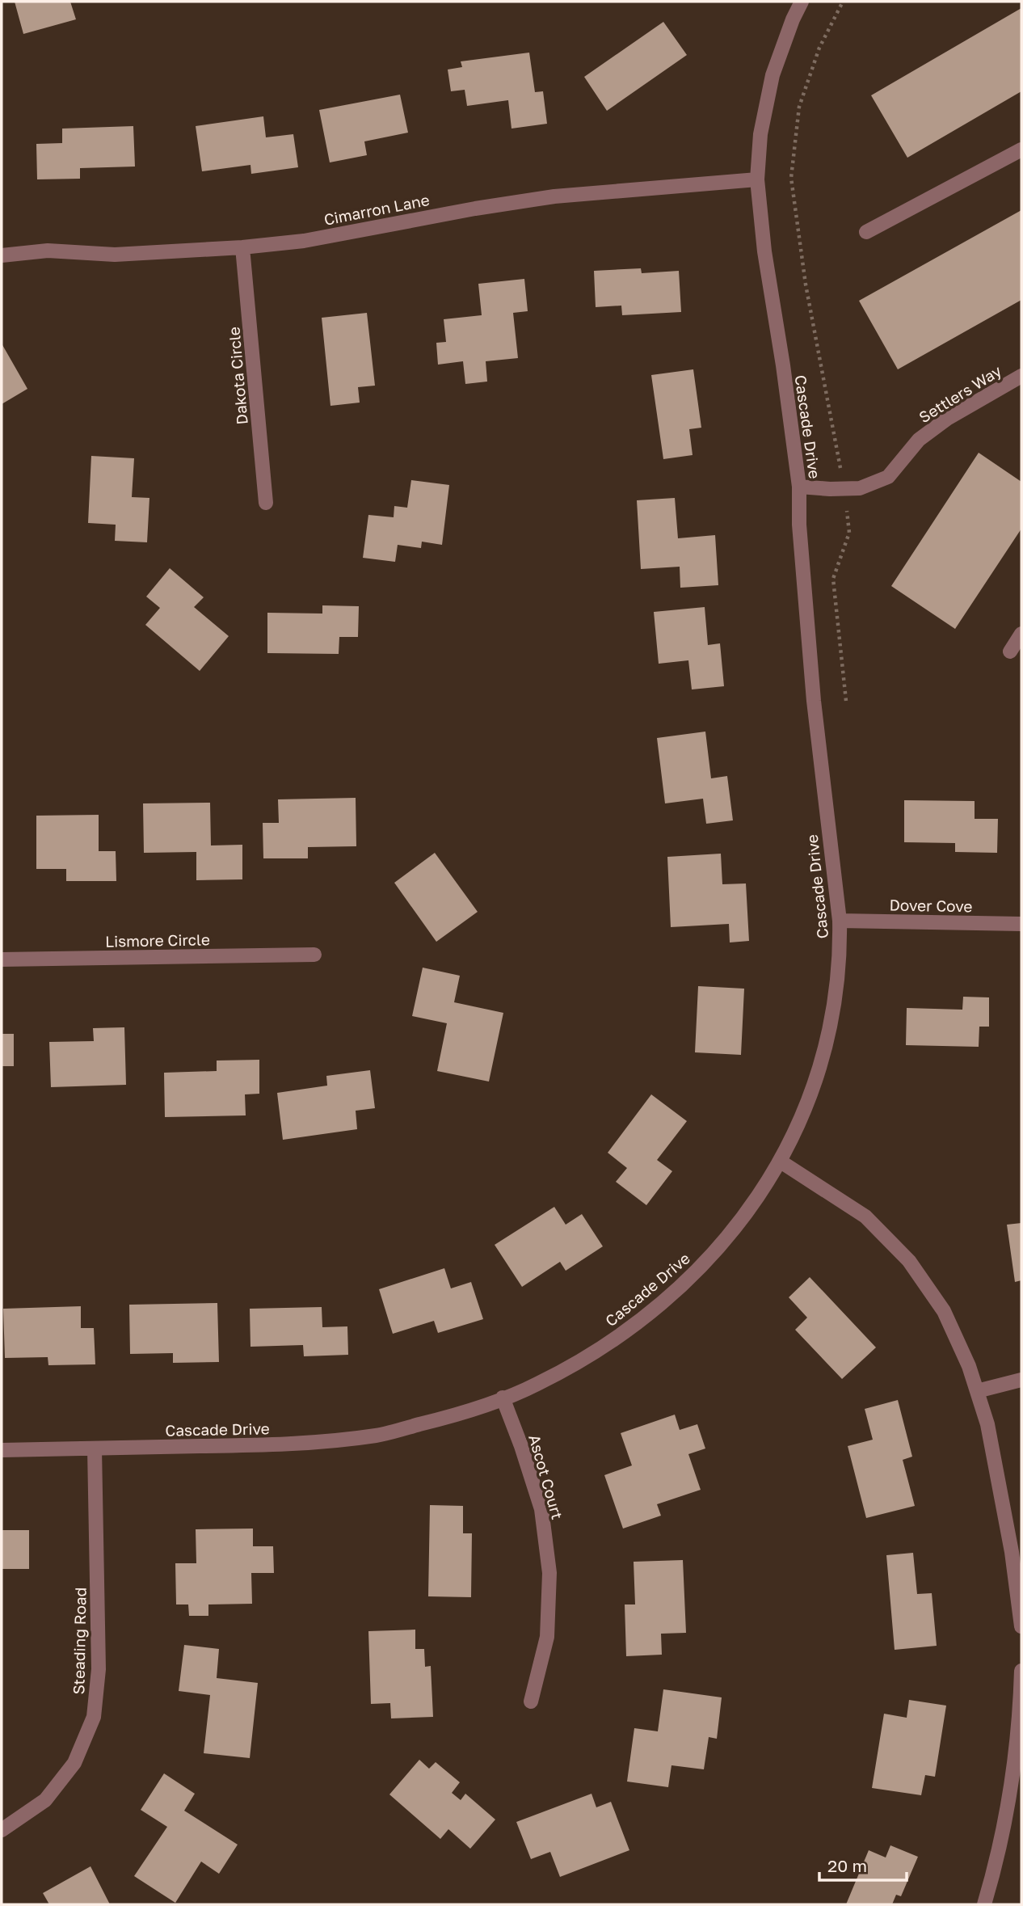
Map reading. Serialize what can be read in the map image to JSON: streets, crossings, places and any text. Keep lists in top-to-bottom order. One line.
{"streets":{"street":["Cimarron Lane","Dakota Circle","Settlers Way","Cascade Drive","Dover Cove","Lismore Circle","Ascot Court","Steading Road"]},"crossings":[["Cimarron Lane","Dakota Circle"],["Cimarron Lane","Cascade Drive"],["Settlers Way","Cascade Drive"],["Cascade Drive","Dover Cove"],["Cascade Drive","Ascot Court"],["Cascade Drive","Steading Road"]],"scale_bar":"20 m"}
